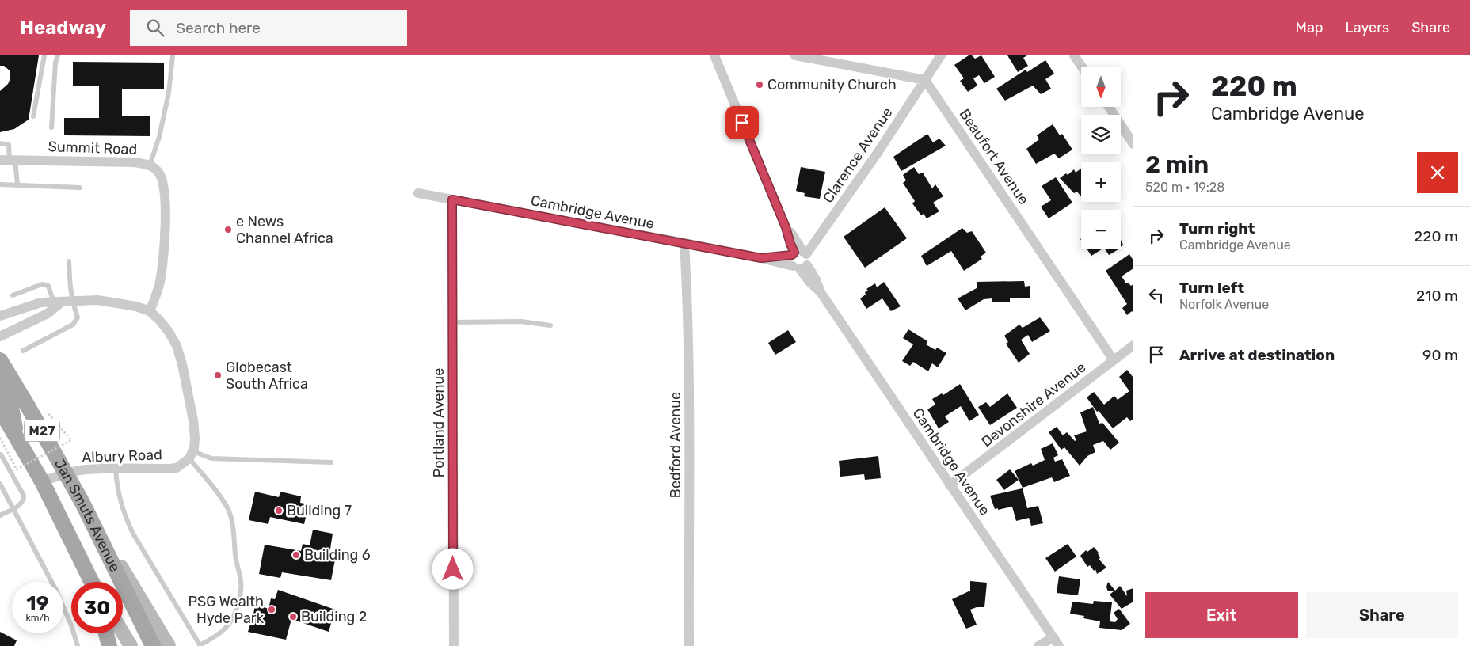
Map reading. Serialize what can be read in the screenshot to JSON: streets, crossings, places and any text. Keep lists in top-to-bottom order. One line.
{"streets":{"main road":["M27","Jan Smuts Avenue"],"street":["Summit Road","Clarence Avenue","Beaufort Avenue","Cambridge Avenue","Devonshire Avenue","Portland Avenue","Bedford Avenue","Albury Road"]},"crossings":[["Clarence Avenue","Beaufort Avenue"],["Clarence Avenue","Cambridge Avenue"],["Beaufort Avenue","Devonshire Avenue"],["Cambridge Avenue","Devonshire Avenue"],["Cambridge Avenue","Portland Avenue"],["Cambridge Avenue","Bedford Avenue"],["Albury Road","Jan Smuts Avenue"]],"places":["Community Church","e News Channel Africa","Globecast South Africa","Building 7","Building 6","PSG Wealth Hyde Park","Building 2"],"north":"bottom","page":{"header":"Headway","search":"Search here","nav":["Map","Layers","Share"],"turn":["220 m","Cambridge Avenue"],"map_buttons":["+","−"],"heading":["2 min","520 m · 19:28"],"list":[{"name":"Turn right","note":"Cambridge Avenue","value":"220 m"},{"name":"Turn left","note":"Norfolk Avenue","value":"210 m"},{"name":"Arrive at destination","value":"90 m"}],"speed":"19 km/h","limit":"30","buttons":["Exit","Share"]}}
